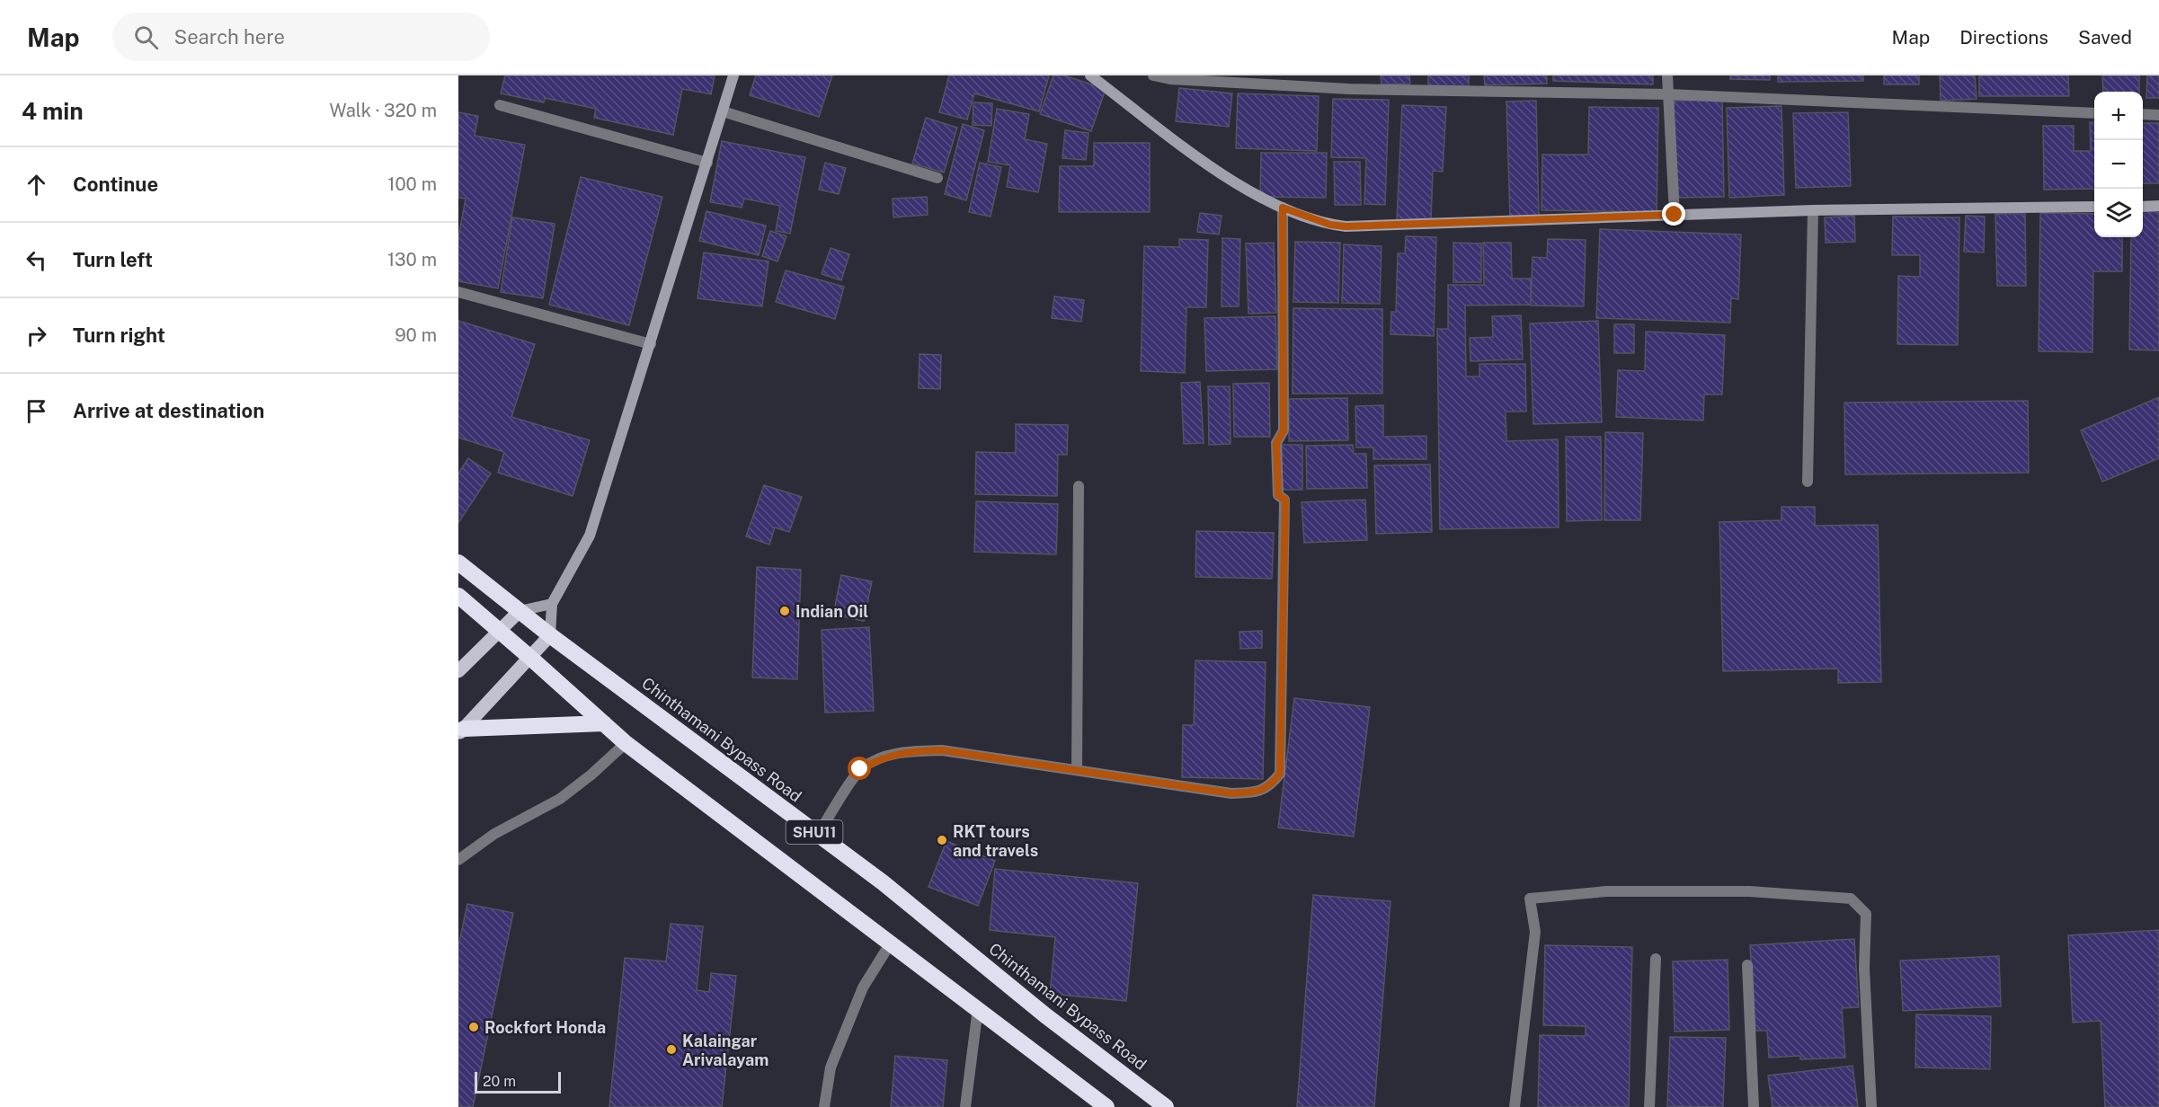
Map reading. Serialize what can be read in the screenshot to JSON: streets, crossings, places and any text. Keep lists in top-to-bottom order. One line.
{"streets":{"highway":["Chinthamani Bypass Road","SHU11"]},"places":["Indian Oil","RKT tours and travels","Rockfort Honda","Kalaingar Arivalayam"],"scale_bar":"20 m","page":{"header":"Map","search":"Search here","nav":["Map","Directions","Saved"],"heading":["4 min","Walk · 320 m"],"map_buttons":["+","−"],"list":[["Continue","100 m"],["Turn left","130 m"],["Turn right","90 m"],"Arrive at destination"],"scale":"20 m"}}
